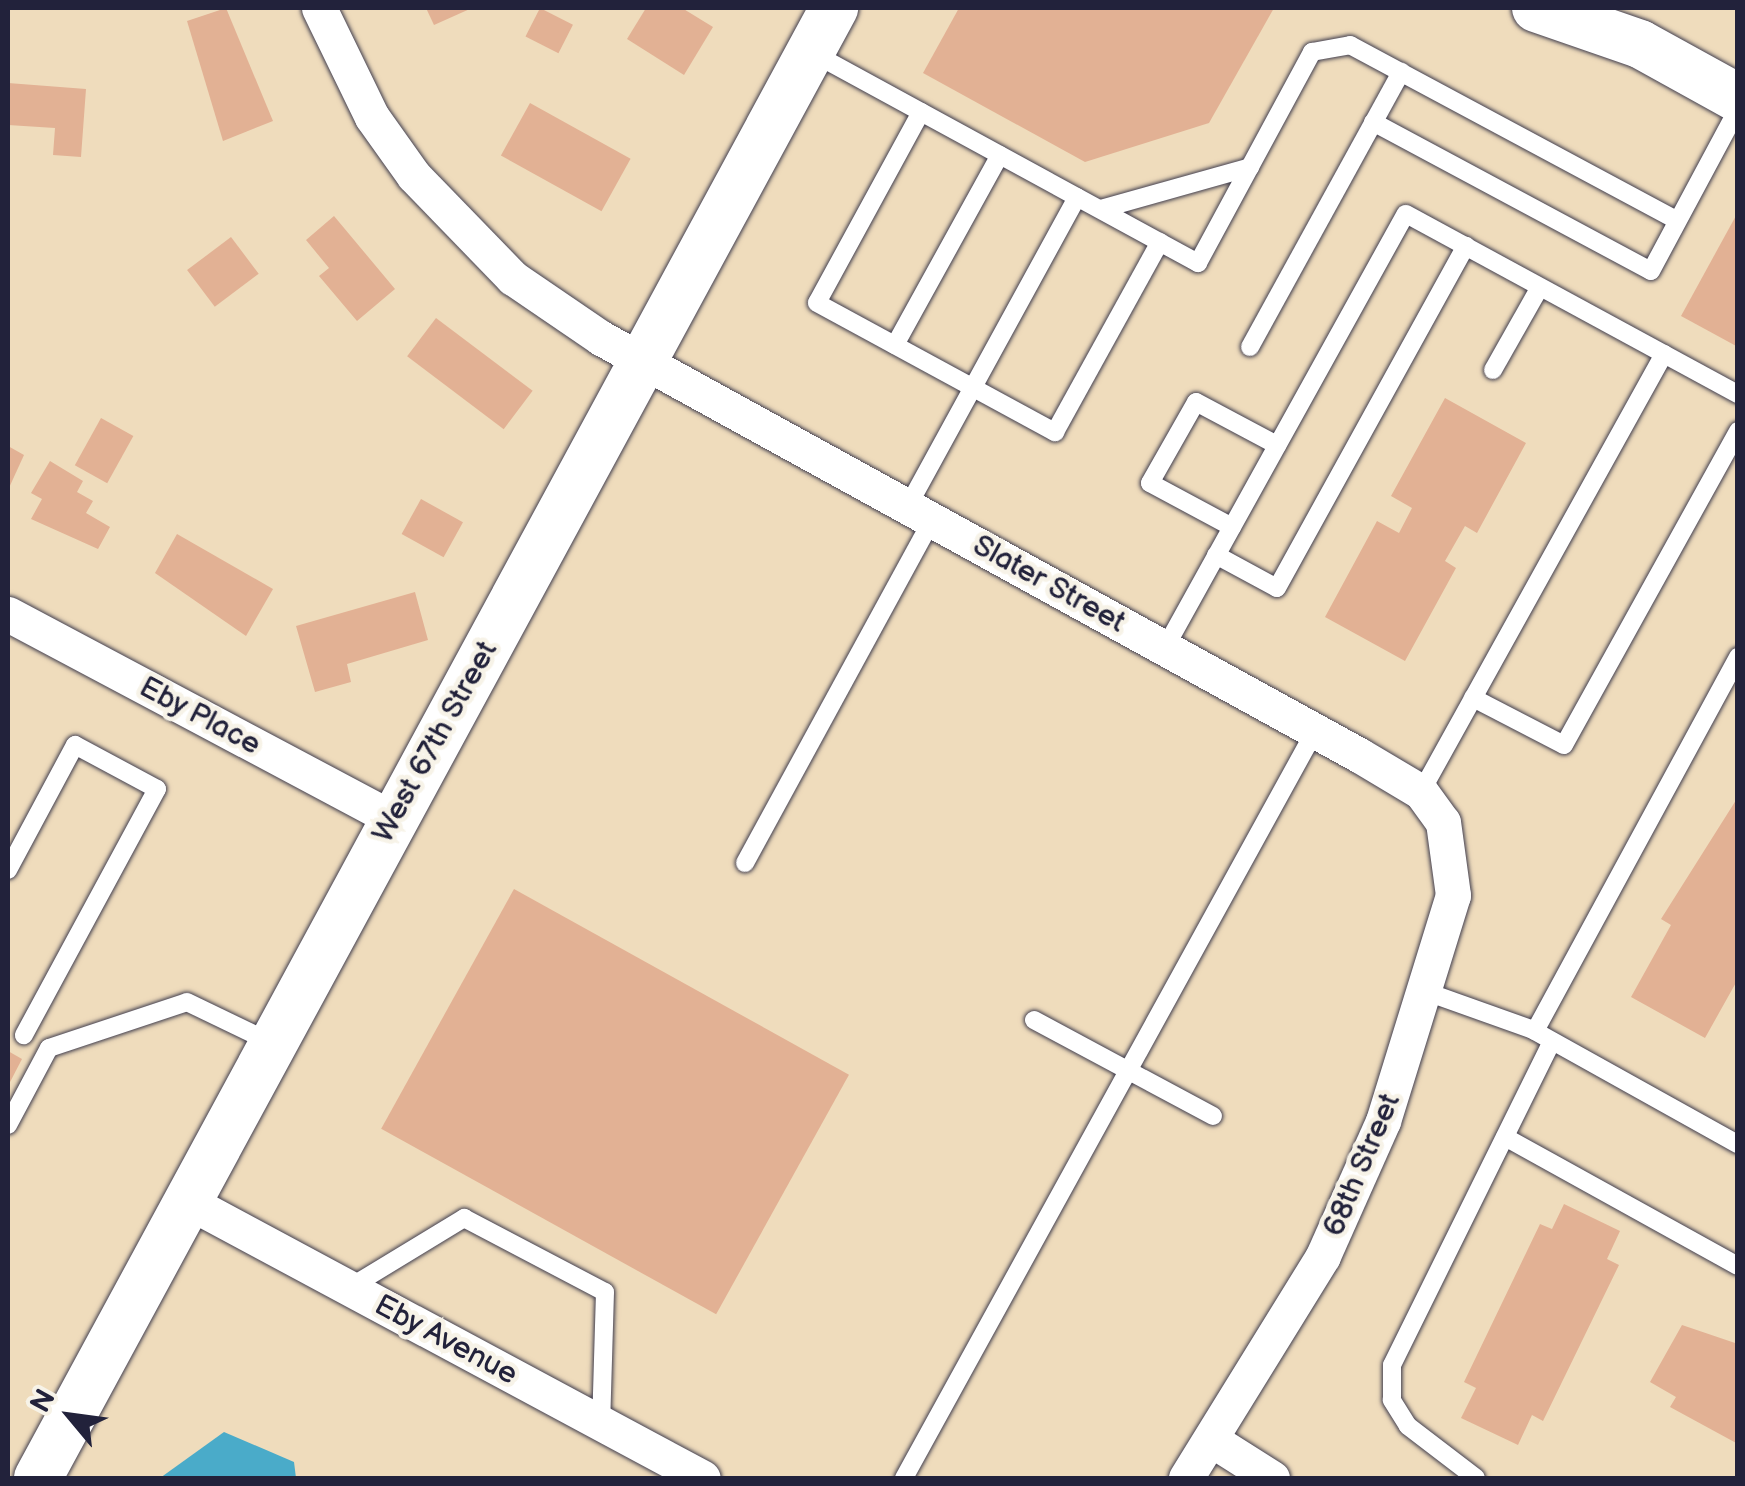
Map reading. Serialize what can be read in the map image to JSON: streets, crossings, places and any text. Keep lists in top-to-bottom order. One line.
{"streets":{"street":["Slater Street","Eby Place","West 67th Street","68th Street","Eby Avenue"]},"crossings":[["Slater Street","West 67th Street"],["Slater Street","68th Street"],["Eby Place","West 67th Street"],["West 67th Street","Eby Avenue"]],"north":"top left"}
